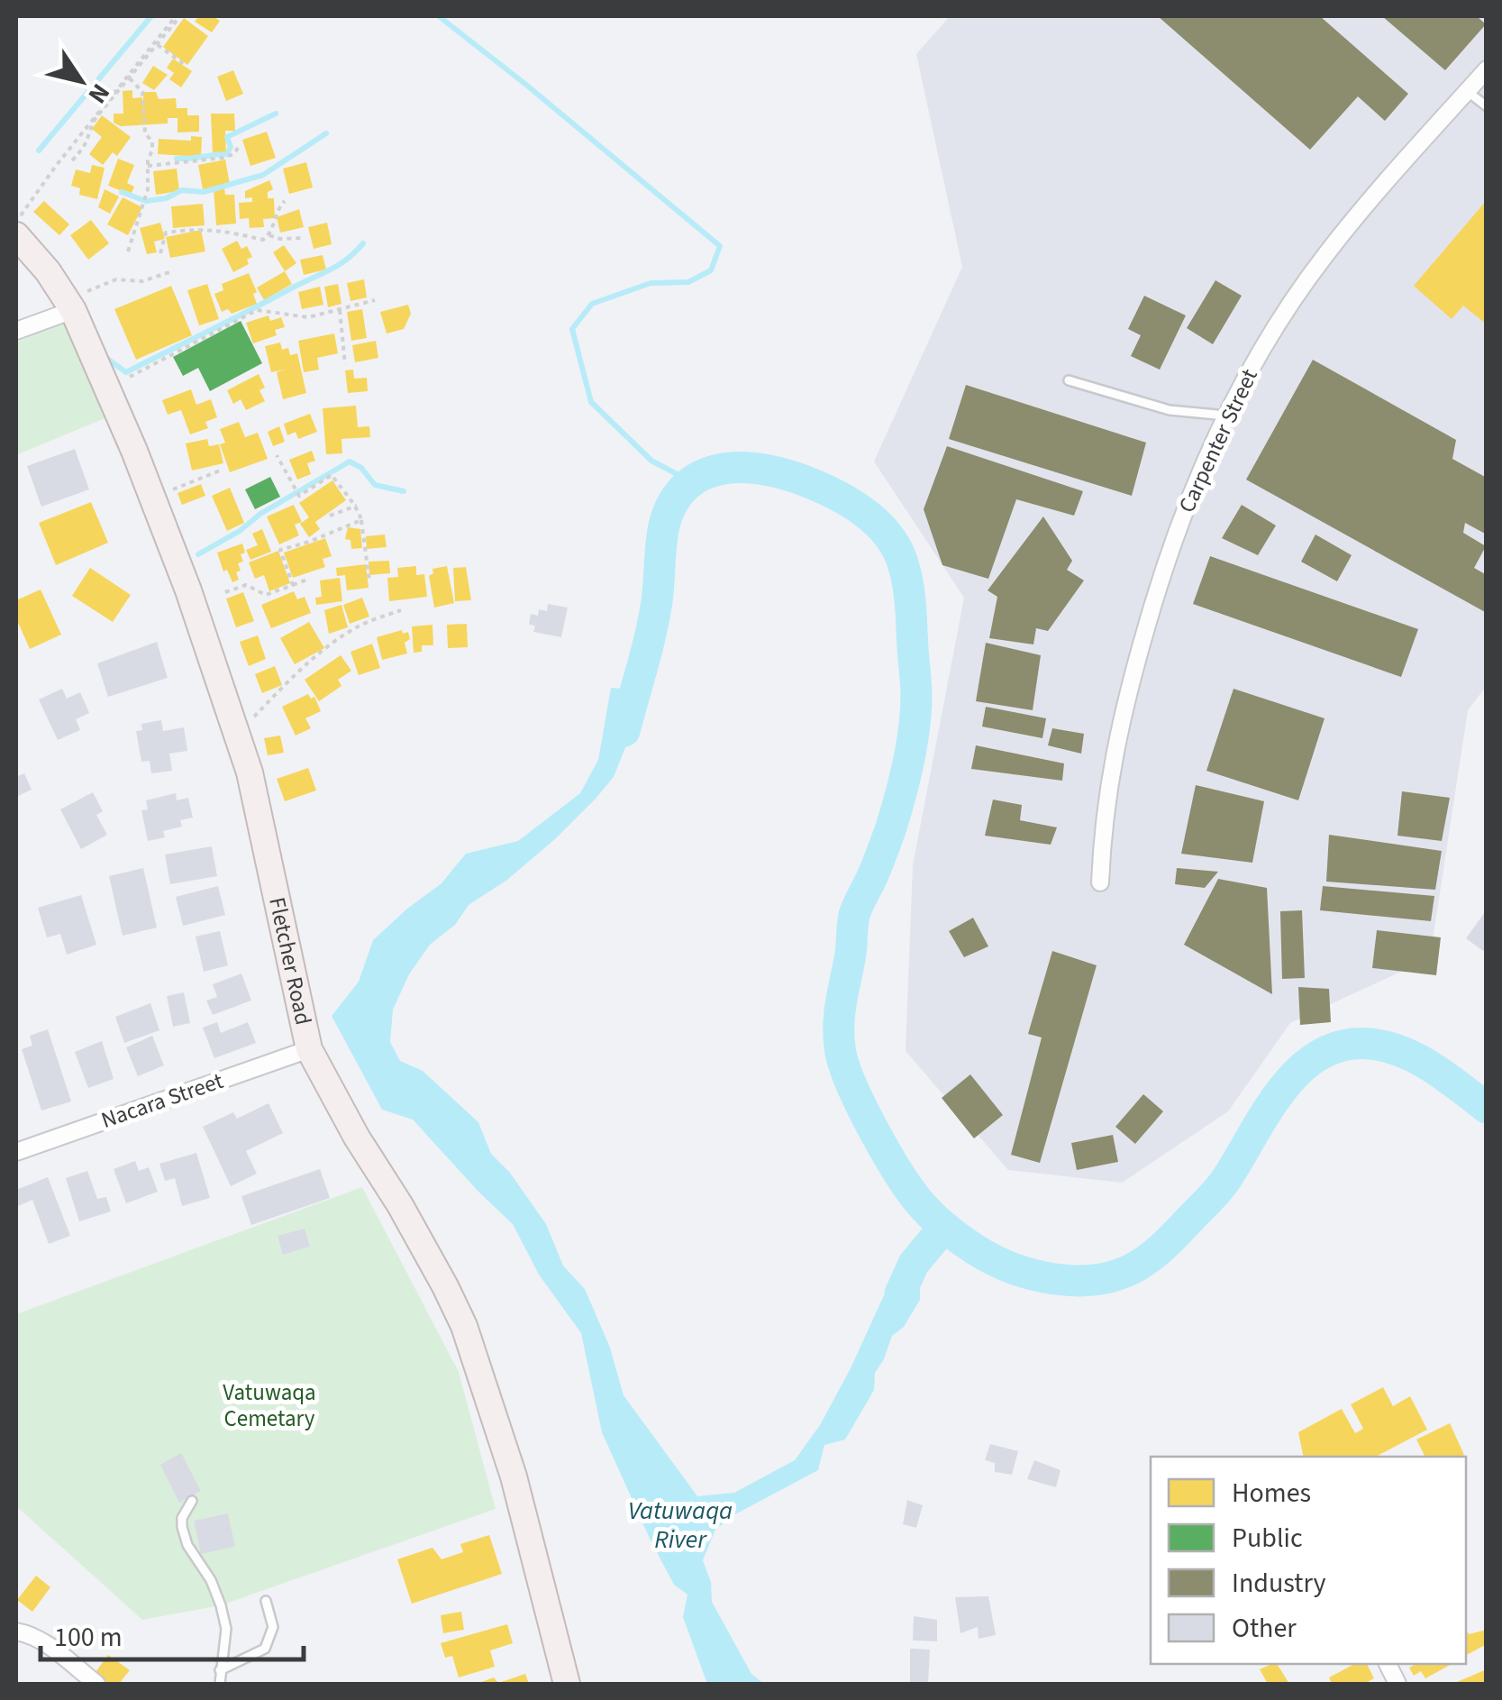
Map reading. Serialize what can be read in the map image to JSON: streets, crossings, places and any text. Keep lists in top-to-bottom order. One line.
{"streets":{"main road":["Fletcher Road"],"street":["Carpenter Street","Nacara Street"]},"crossings":[["Fletcher Road","Nacara Street"]],"water":["Vatuwaqa River"],"parks":["Vatuwaqa Cemetary"],"legend":["Homes","Public","Industry","Other"],"scale_bar":"100 m","north":"bottom right"}
